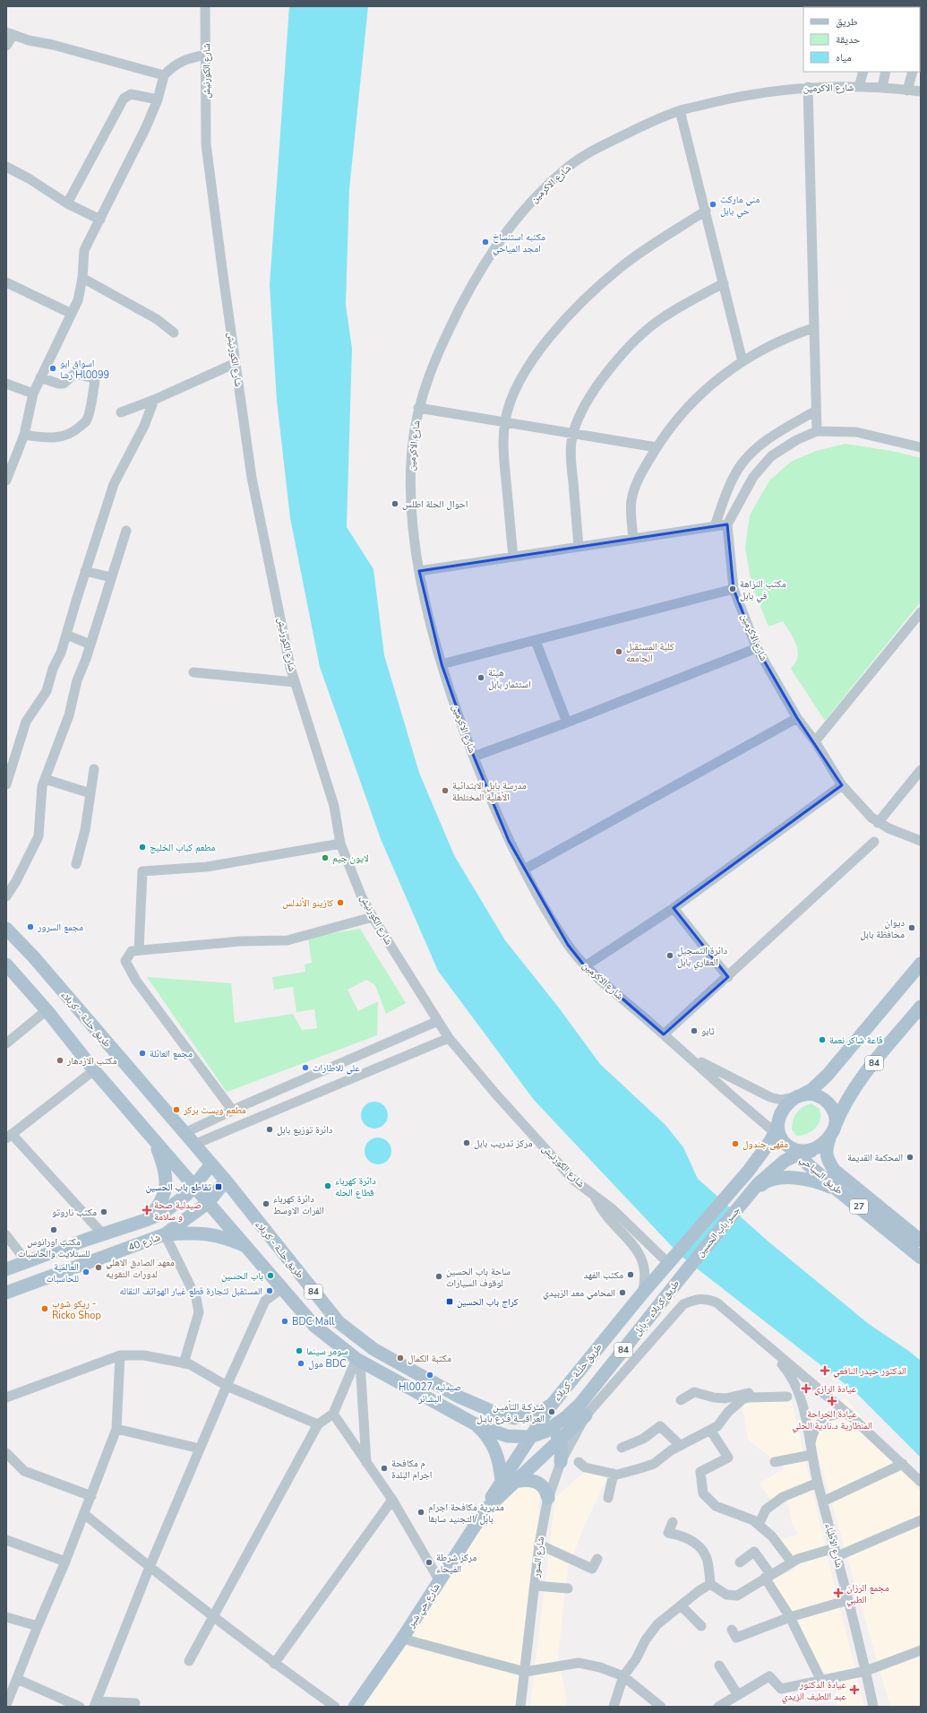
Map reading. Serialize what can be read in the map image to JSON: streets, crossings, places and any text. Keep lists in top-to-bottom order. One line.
{"streets":{"main road":["طريق حلــة - كربلاء","84","طريق السياحي","27","جسر باب الحسين","شارع 40","طريق كربلاء - بابل","شارع حي شبر"],"street":["شارع الكورنيش","شارع الاكرمين","شارع الاطباء","شارع السور"]},"crossings":[["شارع الكورنيش","طريق حلــة - كربلاء"],["شارع الكورنيش","جسر باب الحسين"],["شارع الاكرمين","84"],["شارع الاكرمين","طريق السياحي"],["شارع الاكرمين","جسر باب الحسين"],["طريق حلــة - كربلاء","جسر باب الحسين"],["طريق حلــة - كربلاء","شارع 40"],["84","طريق السياحي"],["84","جسر باب الحسين"],["84","شارع 40"],["84","طريق كربلاء - بابل"],["طريق السياحي","جسر باب الحسين"],["جسر باب الحسين","طريق كربلاء - بابل"],["شارع الاطباء","شارع السور"],["شارع السور","شارع حي شبر"]],"places":{"other":["مني ماركت حي بابل","مكتبه استنساخ امجد المياحي","اسواق ابو رشا Hl0099","احوال الحلة اطلس","مكتب النزاهة في بابل","كلية المستقبل الجامعه","هيئة استثمار بابل","مدرسة بابل الابتدائية الأهلية المختلطة","مطعم كباب الخليج","لايون جيم","كازينو الأندلس","مجمع السرور","ديوان محافظة بابل","دائرة التسجيل العقاري بابل","تابو","قاعة شاكر نعمة","مجمع العائلة","مكتب الازدهار","علي للاطارات","مطعم ويست بركر","دائرة توزيع بابل","مركز تدريب بابل","مقهى جندول","المحكمة القديمة","دائرة كهرباء قطاع الحله","دائرة كهرباء الفرات الاوسط","مكتب ناروتو","مكتب اورانوس للستلايت والحاسبات","معهد الصادق الاهلي لدورات التقويه","العالمية للحاسبات","مكتب الفهد","باب الحسين","ساحة باب الحسين لوقوف السيارات","المستقبل لتجارة قطع غيار الهواتف النقاله","المحامي معد الزبيدي","ريكو شوب - Ricko Shop","BDC Mall","سومر سينما","مكتبة الكمال","مول BDC","Hl0027 صيدليه البشائر","شـركـة التأميـن العراقيــة فـرع بابـل","م مكافحة اجرام البلدة","مديرية مكافحة اجرام بابل /التجنيد سابقا","مركز شرطة الفيحاء"],"transit":["تقاطع باب الحسين","كراج باب الحسين"],"health":["صيدلية صحة و سلامة","الدكتور حيدر النافعي","عيادة الرازي","عيادة الجراحة المنظارية د.نادية الحلي","مجمع الرزان الطبي","عيادة الدكتور عبد اللطيف الزيدي"]},"legend":["طريق","حديقة","مياه"]}
